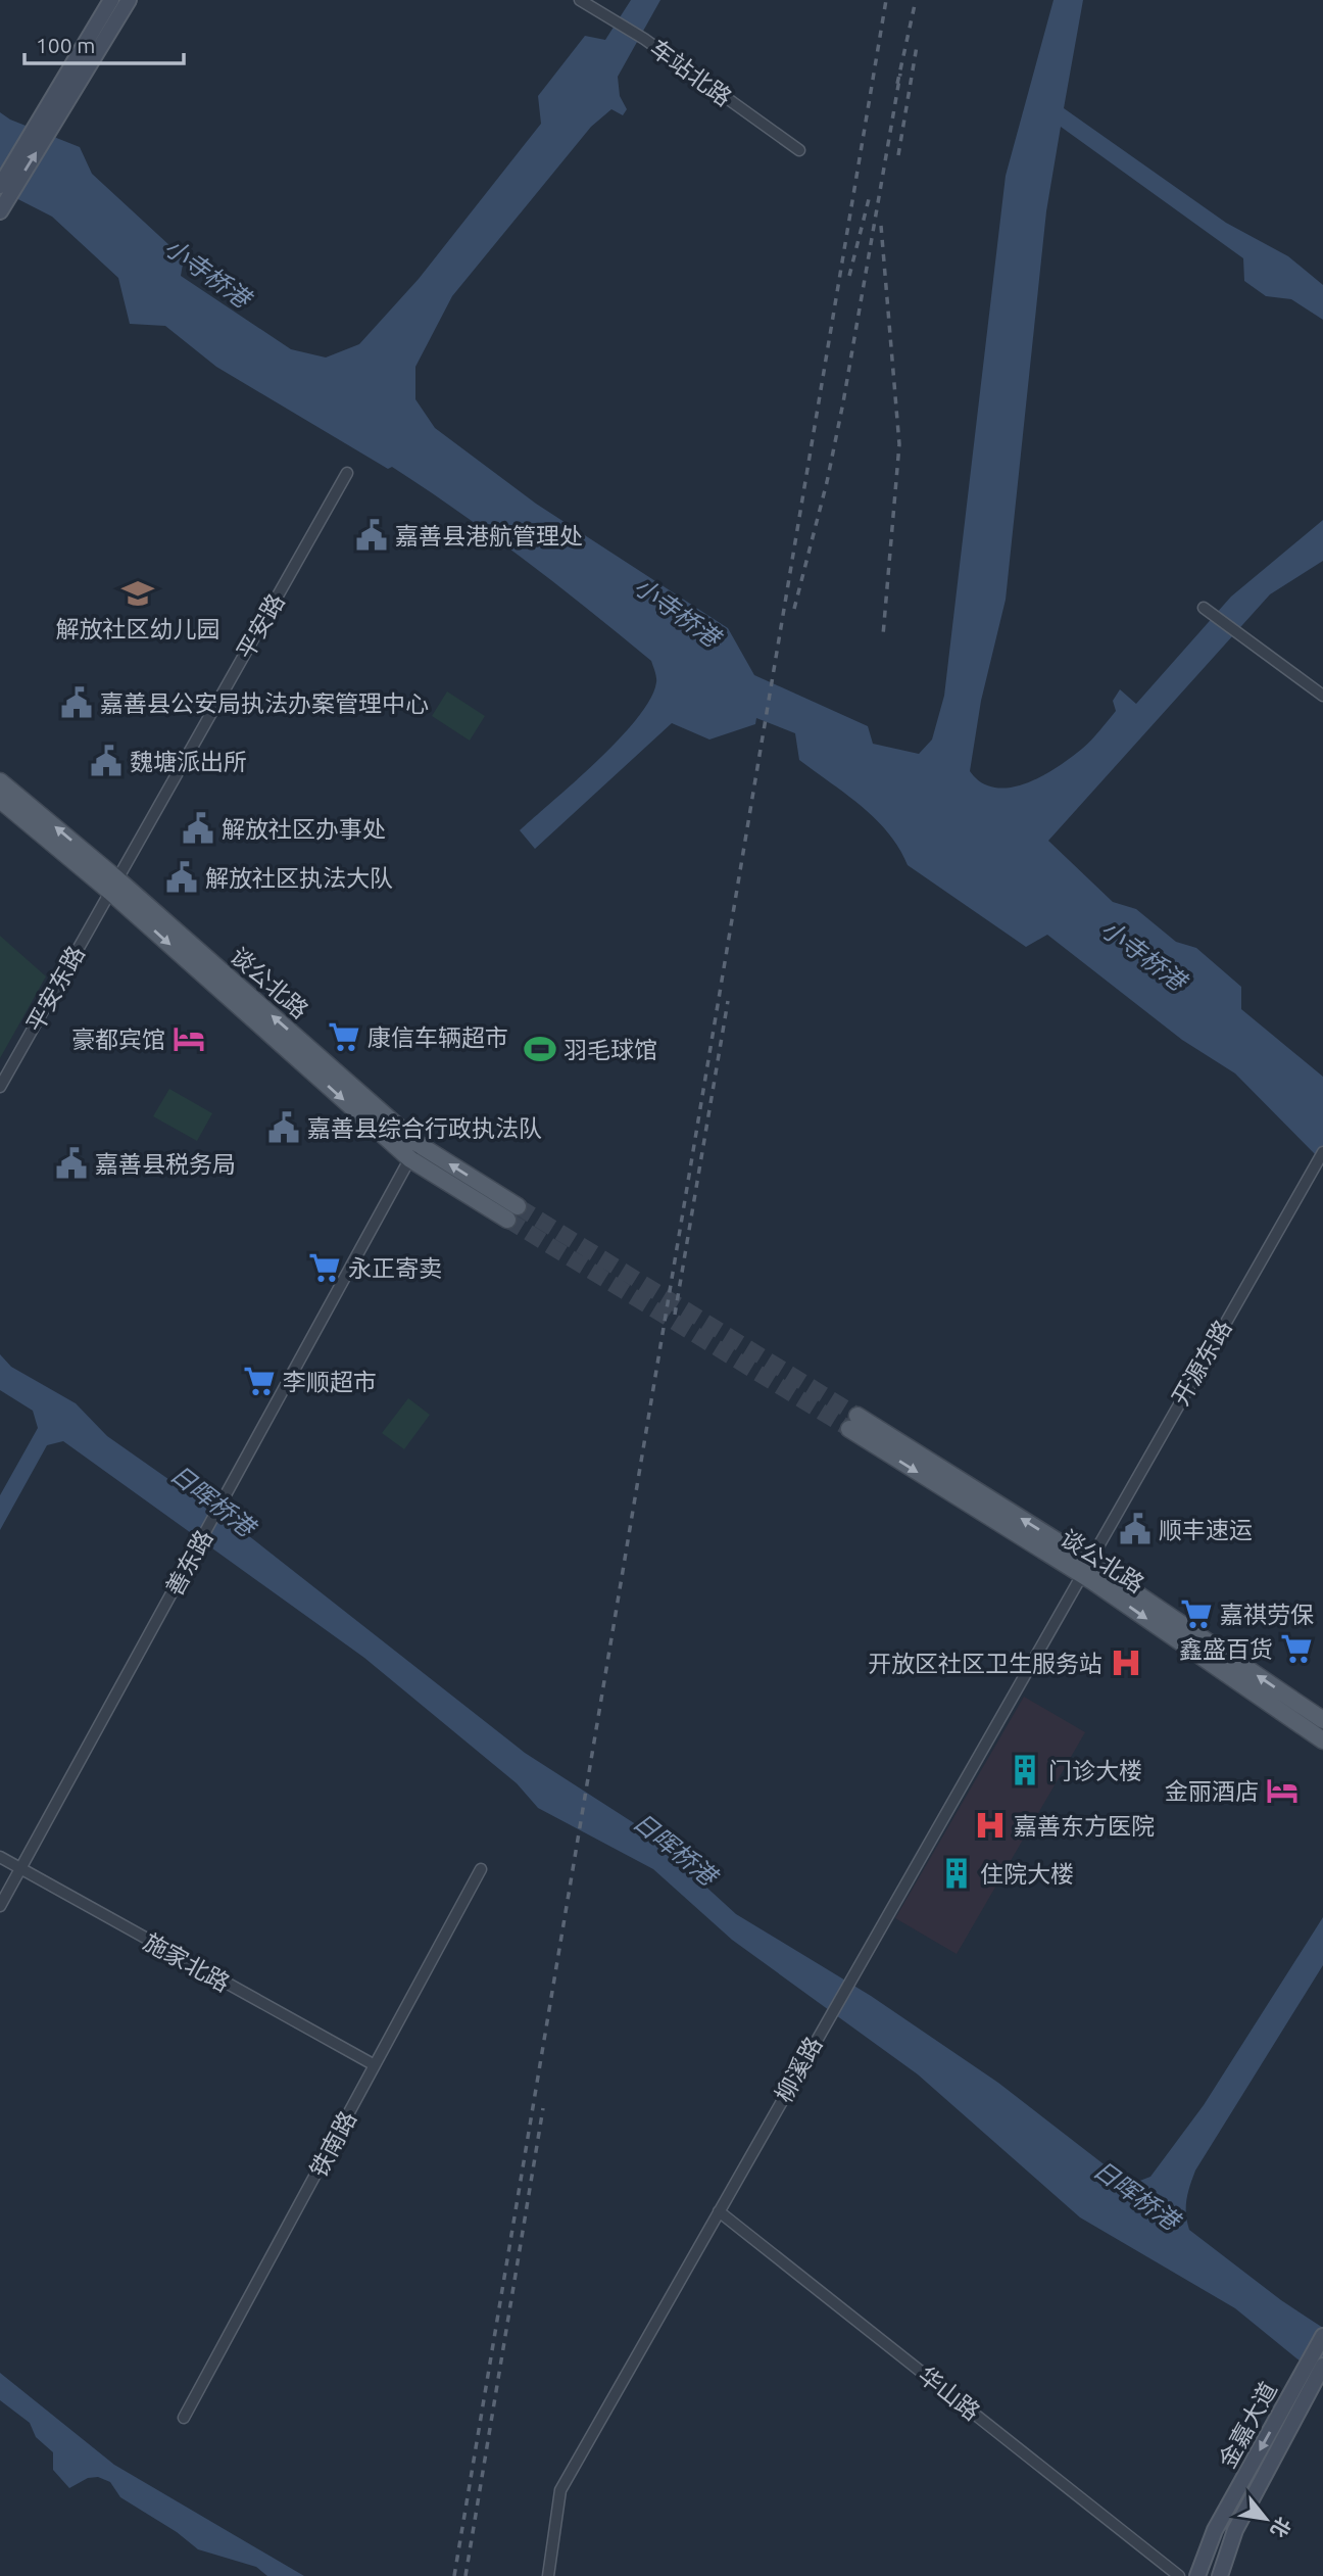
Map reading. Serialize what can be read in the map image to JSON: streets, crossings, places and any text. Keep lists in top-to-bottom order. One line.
{"streets":{"main road":["谈公北路"],"street":["车站北路","平安路","平安东路","开源东路","善东路","施家北路","柳溪路","铁南路","华山路","金嘉大道"]},"crossings":[["平安路","谈公北路"],["平安路","平安东路"],["谈公北路","平安东路"],["谈公北路","开源东路"],["谈公北路","善东路"],["谈公北路","柳溪路"],["开源东路","柳溪路"],["善东路","施家北路"],["施家北路","铁南路"],["柳溪路","华山路"]],"water":["小寺桥港","日晖桥港"],"places":{"public building":["嘉善县港航管理处","嘉善县公安局执法办案管理中心","魏塘派出所","解放社区办事处","解放社区执法大队","嘉善县综合行政执法队","嘉善县税务局","顺丰速运"],"school or university":["解放社区幼儿园"],"supermarket":["康信车辆超市","永正寄卖","李顺超市","嘉祺劳保","鑫盛百货"],"hotel":["豪都宾馆","金丽酒店"],"sports":["羽毛球馆"],"hospital":["开放区社区卫生服务站","嘉善东方医院"],"building":["门诊大楼","住院大楼"]},"scale_bar":"100 m","north":"bottom right"}
